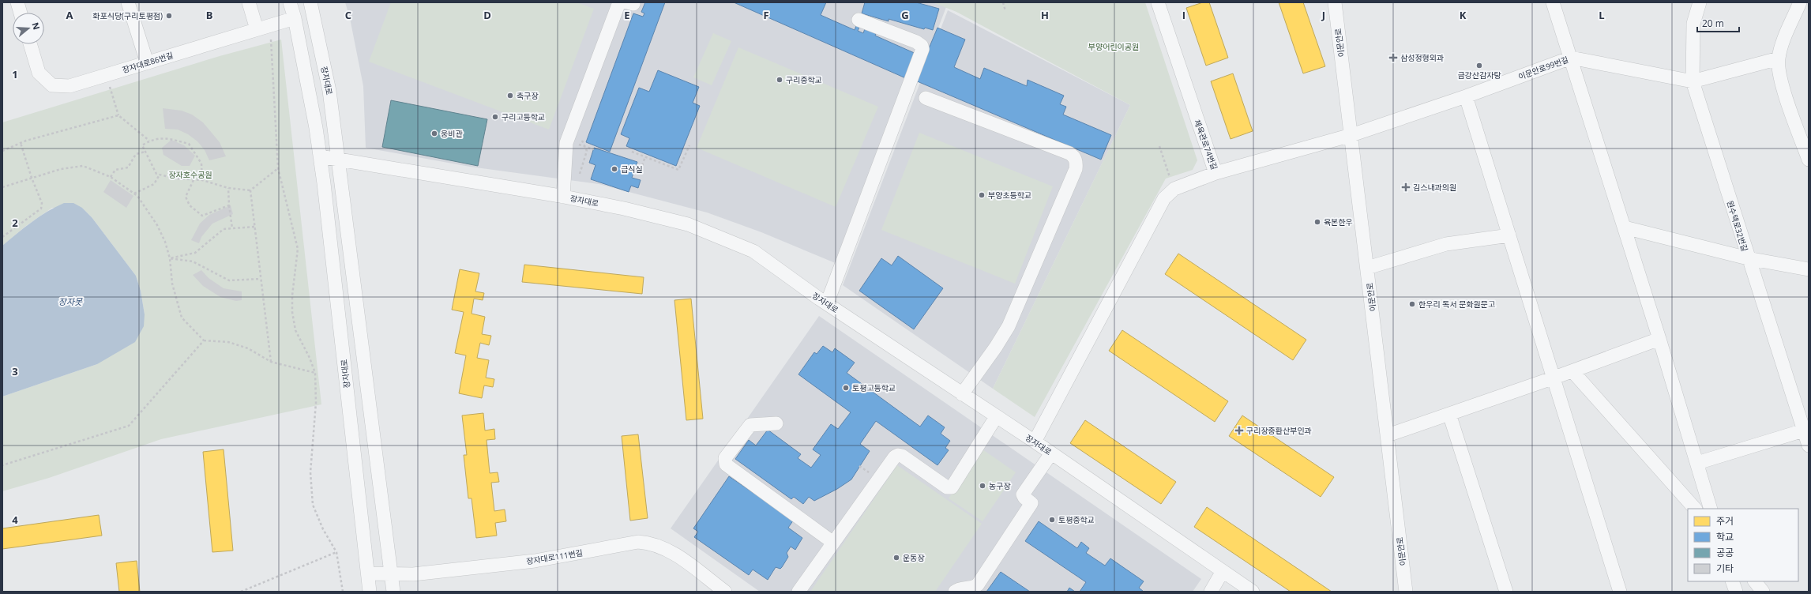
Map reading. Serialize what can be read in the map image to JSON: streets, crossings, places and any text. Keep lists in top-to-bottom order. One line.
{"streets":{"street":["이문안로","장자대로86번길","이문안로99번길","장자대로","체육관로74번길","원수택로32번길","장자대로111번길"]},"crossings":[["이문안로","이문안로99번길"],["이문안로","체육관로74번길"],["장자대로86번길","장자대로"],["이문안로99번길","체육관로74번길"],["이문안로99번길","원수택로32번길"],["장자대로","장자대로111번길"]],"water":["장자못"],"parks":["부양어린이공원","장자호수공원"],"places":{"other":["화포식당(구리토평점)","금강산감자탕","구리중학교","축구장","구리고등학교","웅비관","급식실","부양초등학교","육본한우","한우리 독서 문화원문고","토평고등학교","농구장","토평중학교","운동장"],"health":["삼성정형외과","김스내과의원","구리장중환산부인과"]},"legend":["주거","학교","공공","기타"],"scale_bar":"20 m","north":"right","grid":{"columns":["A","B","C","D","E","F","G","H","I","J","K","L"],"rows":["1","2","3","4"]}}
